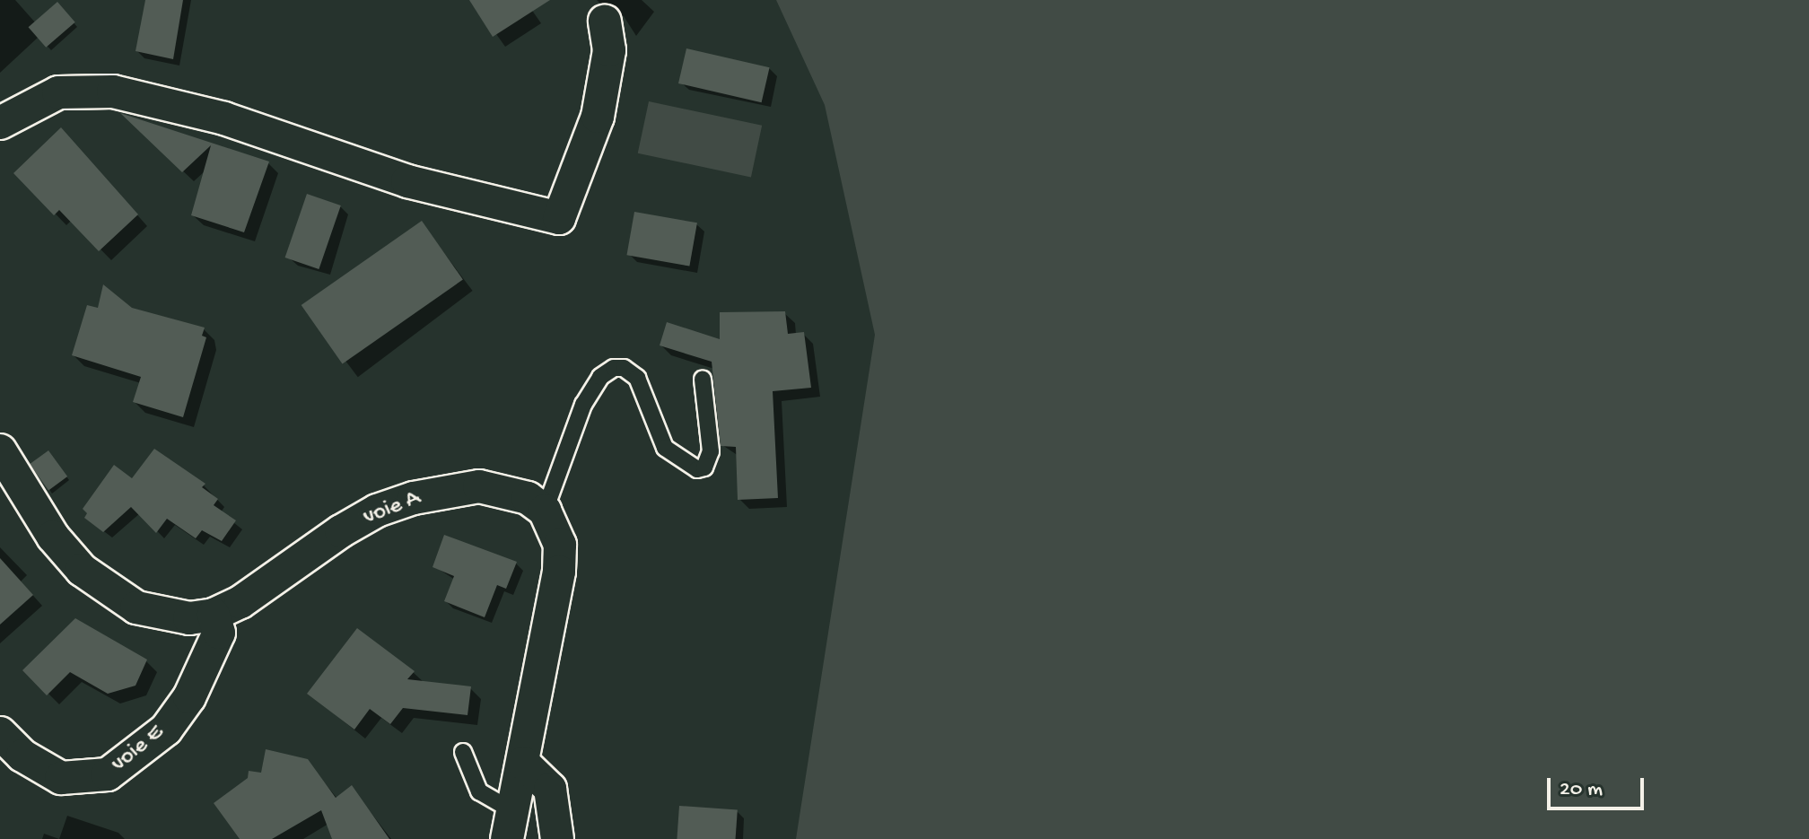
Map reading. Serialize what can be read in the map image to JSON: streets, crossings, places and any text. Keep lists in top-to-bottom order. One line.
{"streets":{"street":["voie A","voie E"]},"crossings":[["voie A","voie E"]],"scale_bar":"20 m"}
